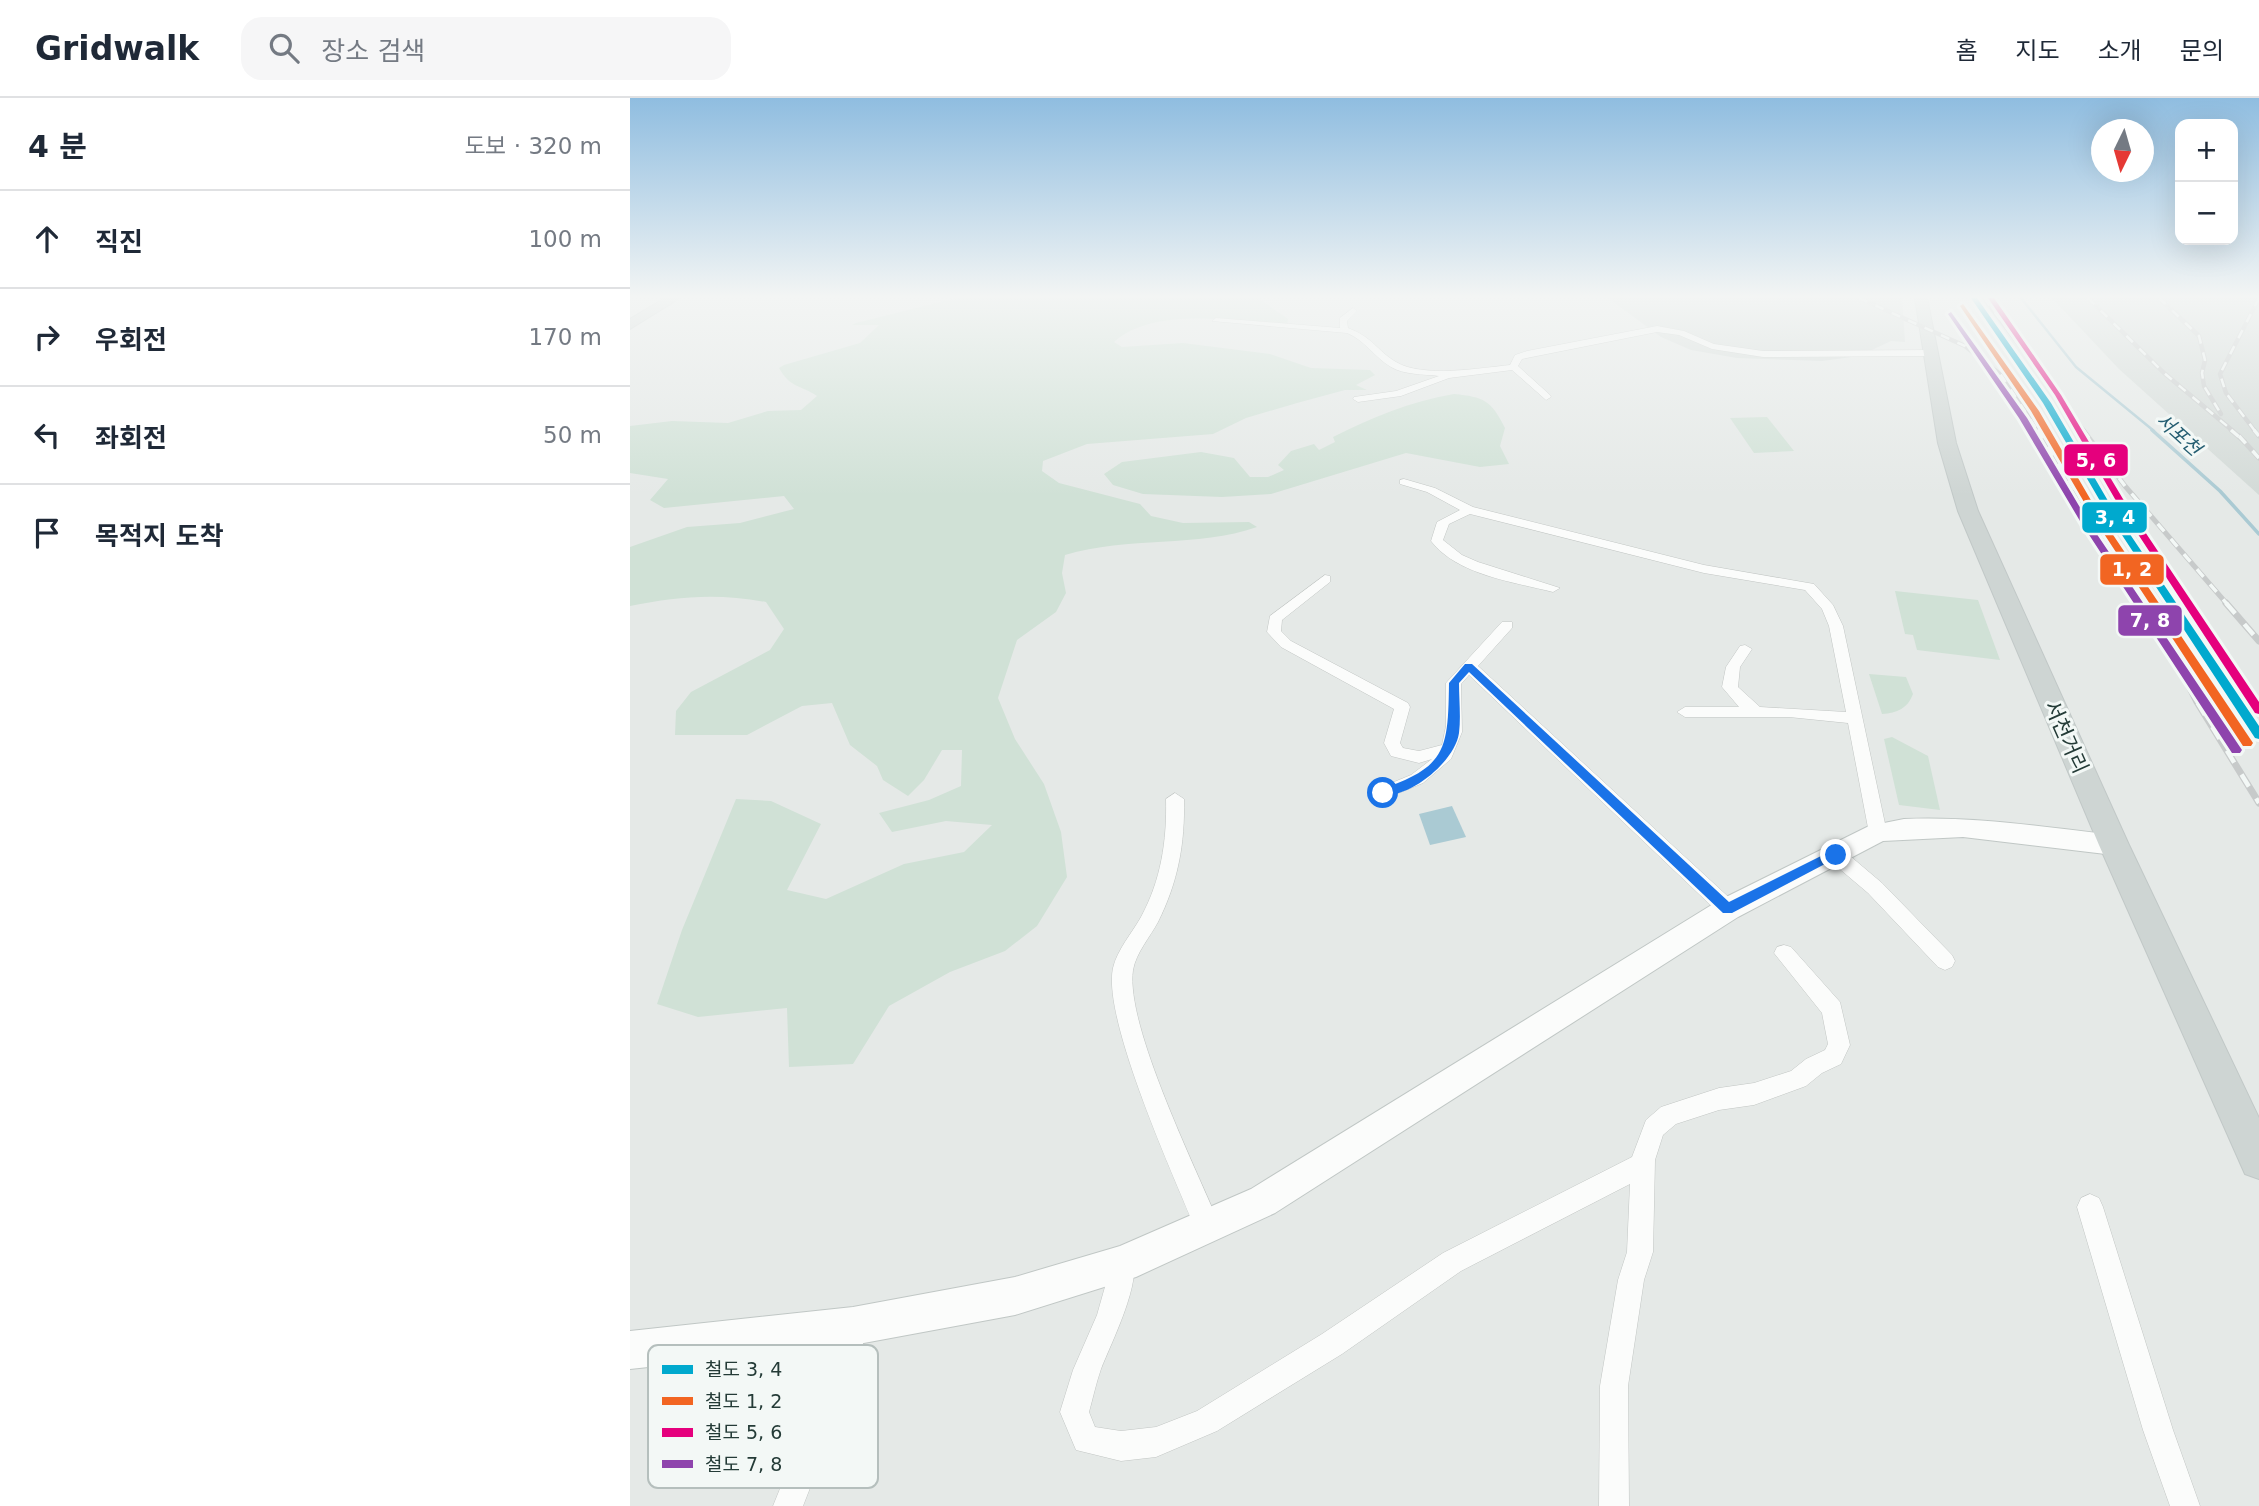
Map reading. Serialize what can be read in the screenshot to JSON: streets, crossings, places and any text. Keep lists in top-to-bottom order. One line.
{"streets":{"main road":["서천거리"]},"water":["서포천"],"legend":["철도 3, 4","철도 1, 2","철도 5, 6","철도 7, 8"],"north":"bottom","page":{"header":"Gridwalk","search":"장소 검색","nav":["홈","지도","소개","문의"],"heading":["4 분","도보 · 320 m"],"map_buttons":["+","−"],"list":[["직진","100 m"],["우회전","170 m"],["좌회전","50 m"],"목적지 도착"]}}
